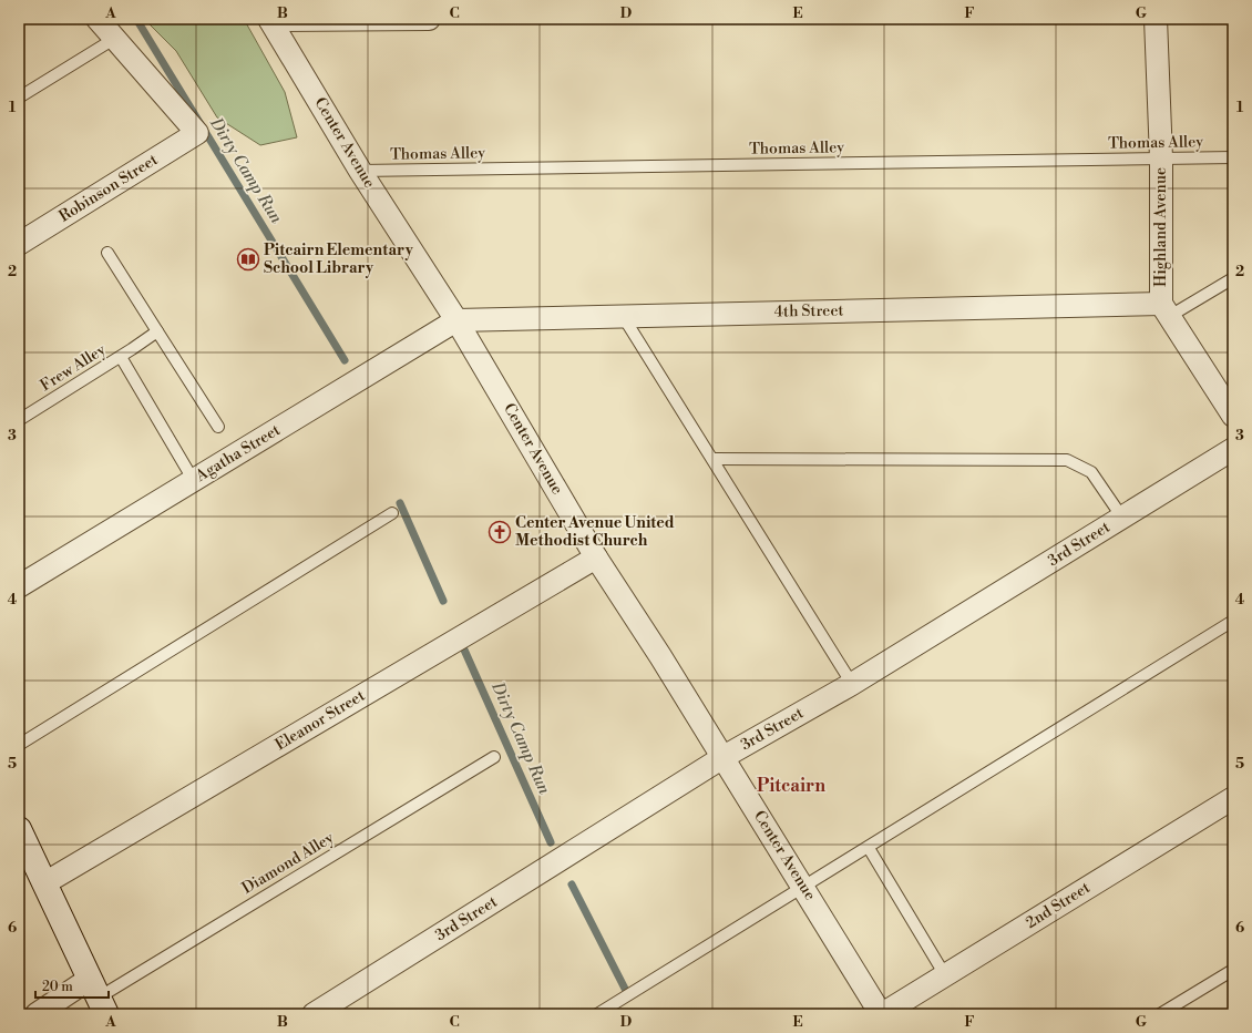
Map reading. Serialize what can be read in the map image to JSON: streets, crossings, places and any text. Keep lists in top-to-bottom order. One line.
{"streets":{"street":["Center Avenue","Robinson Street","Highland Avenue","4th Street","Agatha Street","3rd Street","Eleanor Street","2nd Street"],"lane":["Thomas Alley","Frew Alley","Diamond Alley"]},"crossings":[["Center Avenue","Thomas Alley"],["Center Avenue","4th Street"],["Center Avenue","Agatha Street"],["Center Avenue","3rd Street"],["Center Avenue","Eleanor Street"],["Center Avenue","2nd Street"],["Thomas Alley","Highland Avenue"],["Highland Avenue","4th Street"],["4th Street","Agatha Street"]],"districts":["Pitcairn"],"water":["Dirty Camp Run"],"places":{"library":["Pitcairn Elementary School Library"],"church":["Center Avenue United Methodist Church"]},"scale_bar":"20 m","grid":{"columns":["A","B","C","D","E","F","G"],"rows":["1","2","3","4","5","6"]}}
